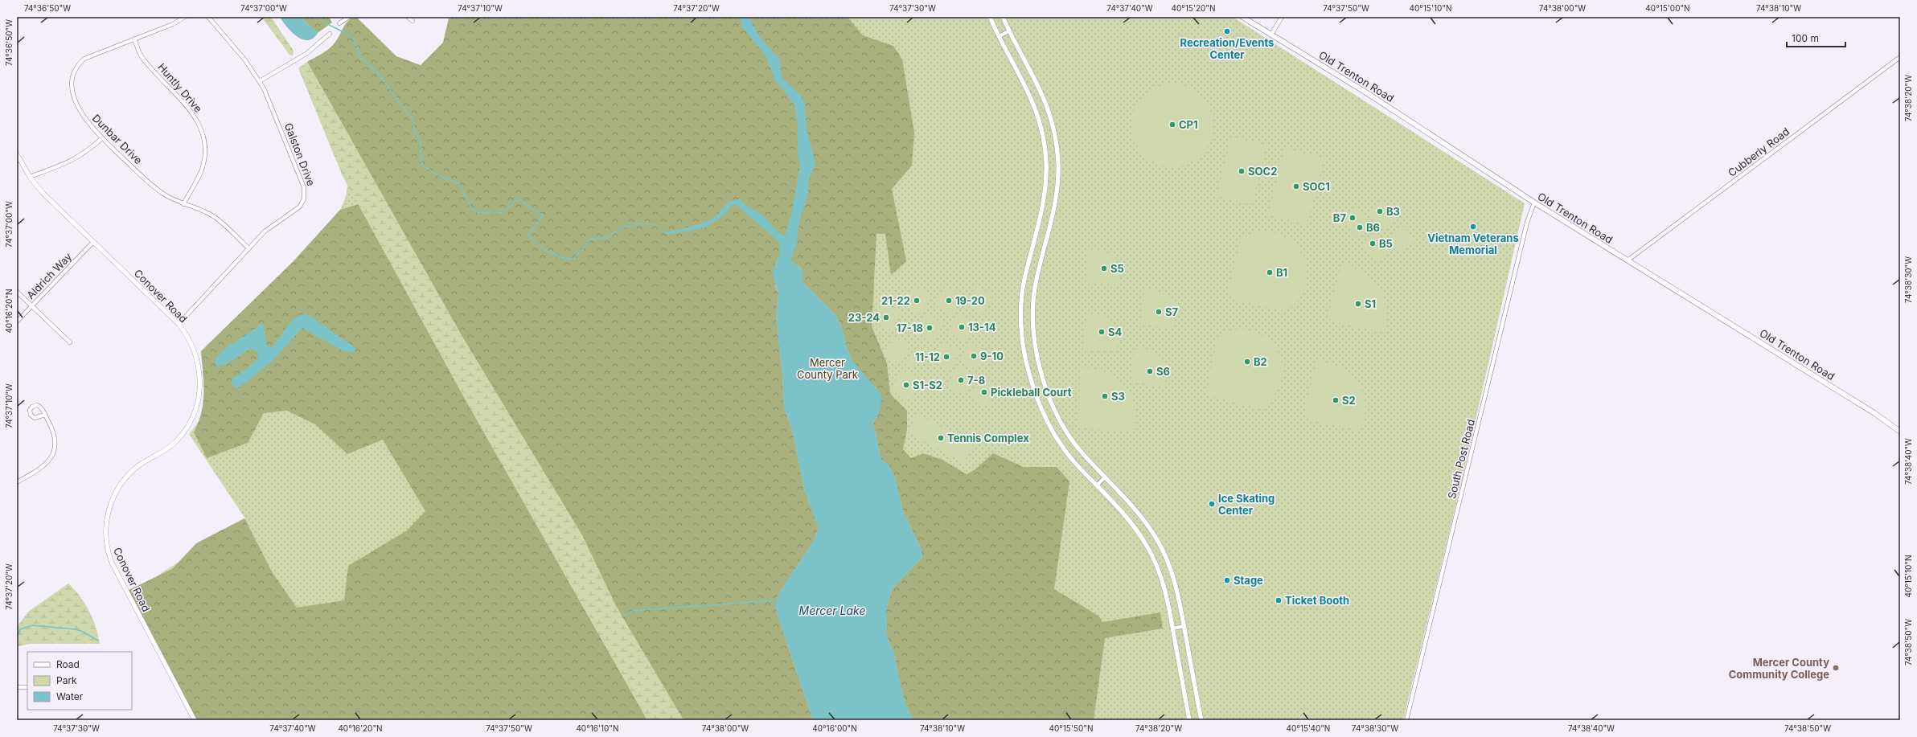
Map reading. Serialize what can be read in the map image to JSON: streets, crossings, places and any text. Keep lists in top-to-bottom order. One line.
{"streets":{"main road":["Old Trenton Road"],"street":["Huntly Drive","Dunbar Drive","Cubberly Road","Galston Drive","Aldrich Way","Conover Road","South Post Road"]},"crossings":[["Old Trenton Road","Cubberly Road"],["Old Trenton Road","South Post Road"],["Huntly Drive","Dunbar Drive"],["Dunbar Drive","Galston Drive"],["Galston Drive","Conover Road"],["Aldrich Way","Conover Road"]],"water":["Mercer Lake"],"parks":["Mercer County Park"],"places":["Recreation/Events Center","CP1","SOC2","SOC1","B3","B7","Vietnam Veterans Memorial","B6","B5","S5","B1","21-22","19-20","S1","S7","23-24","13-14","17-18","S4","9-10","11-12","B2","S6","7-8","S1-S2","Pickleball Court","S3","S2","Tennis Complex","Ice Skating Center","Stage","Ticket Booth","Mercer County Community College"],"legend":["Road","Park","Water"],"scale_bar":"100 m","coordinates":["74°36'50\"W","74°37'00\"W","74°37'10\"W","74°37'20\"W","74°37'30\"W","74°37'40\"W","40°15'20\"N","74°37'50\"W","40°15'10\"N","74°38'00\"W","40°15'00\"N","74°38'10\"W","74°38'20\"W","74°38'30\"W","40°16'20\"N","74°38'40\"W","74°38'50\"W","40°16'10\"N","40°16'00\"N","40°15'50\"N","40°15'40\"N"]}
